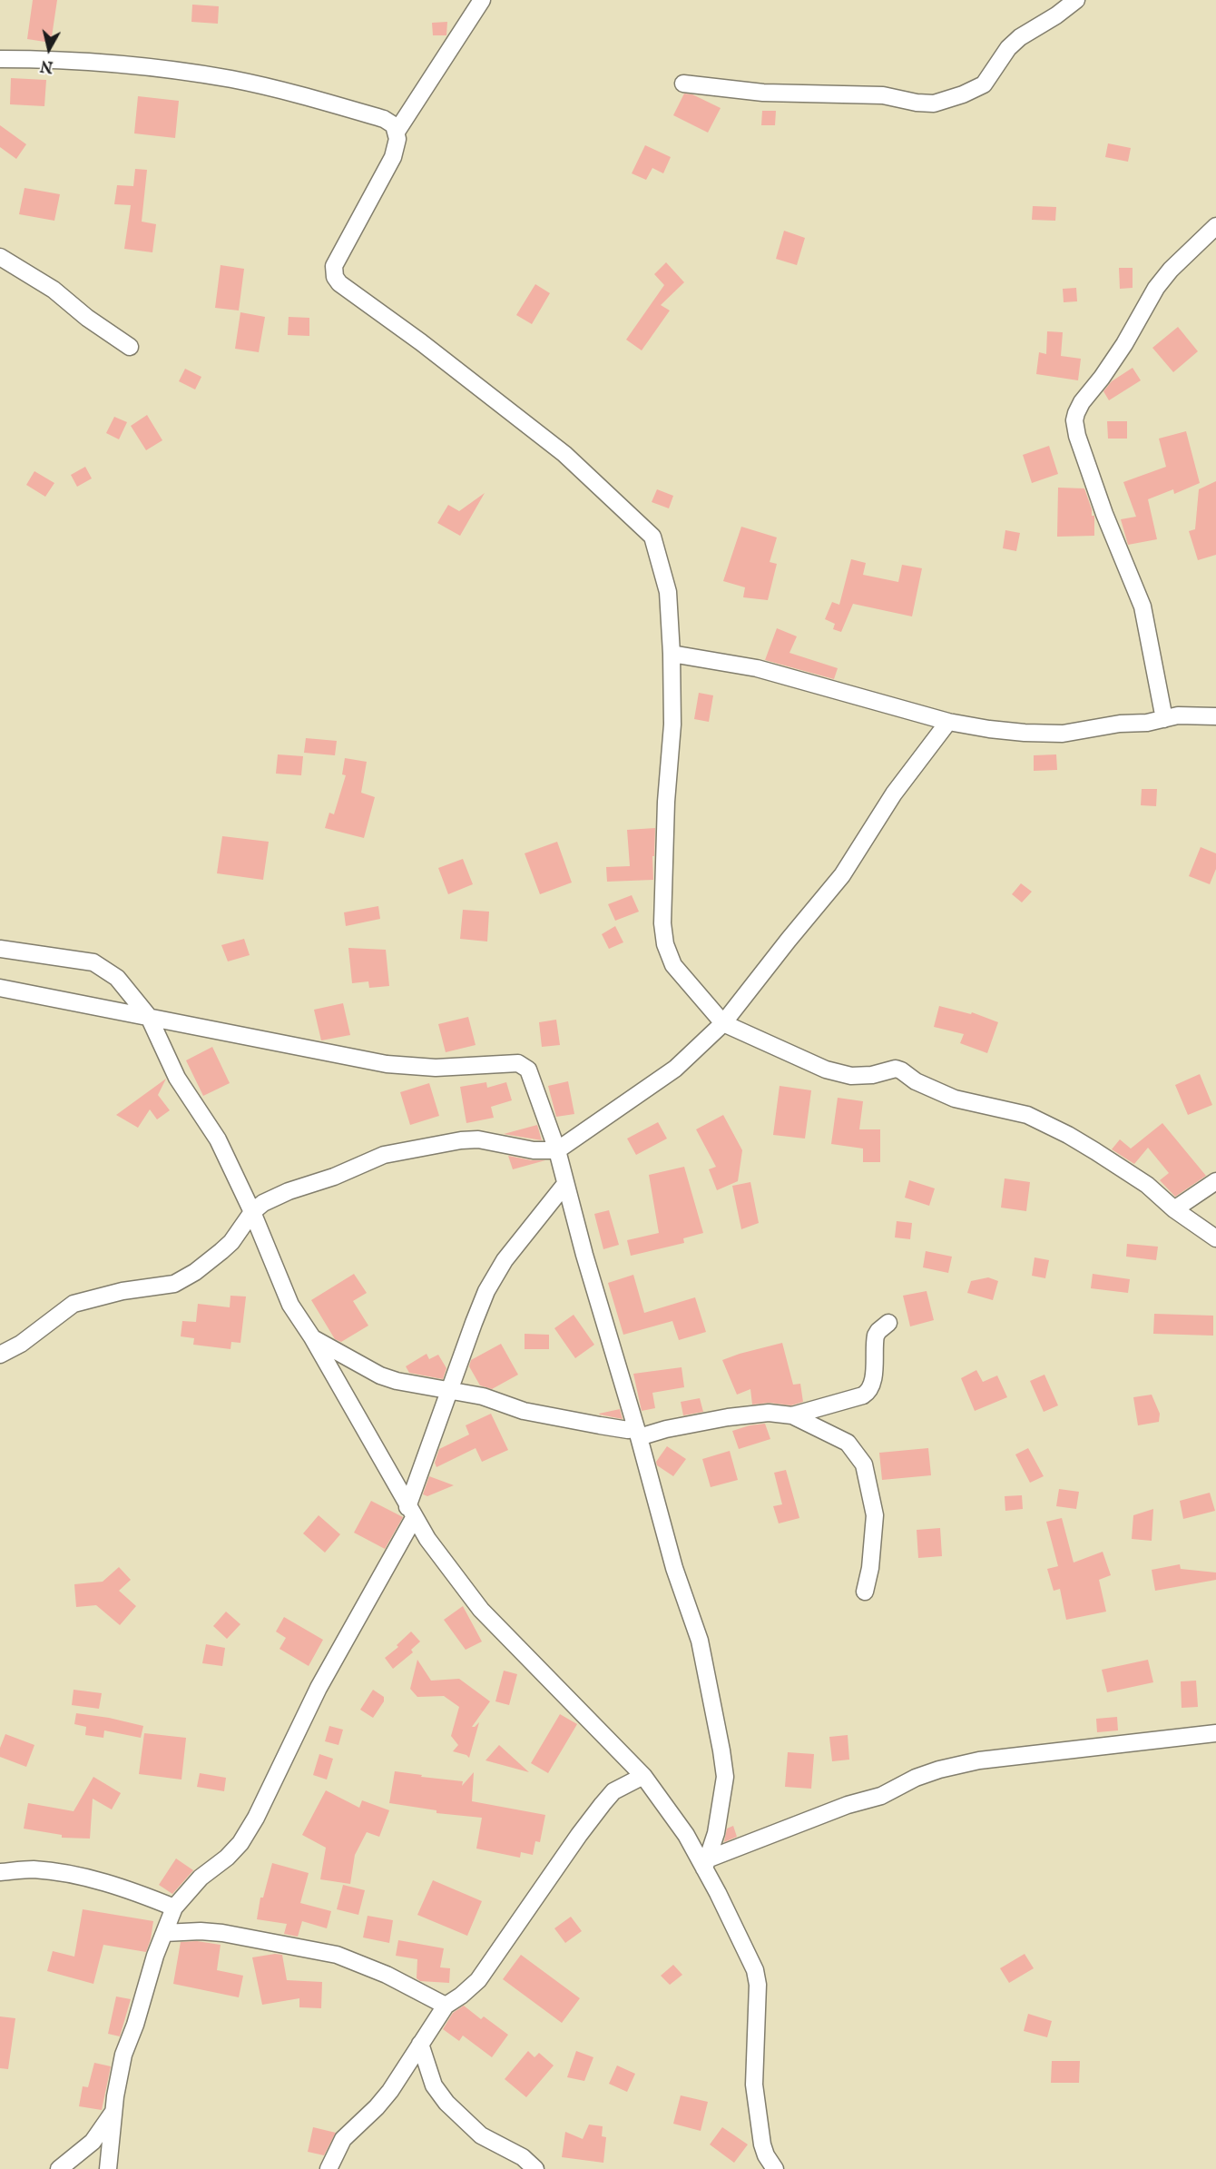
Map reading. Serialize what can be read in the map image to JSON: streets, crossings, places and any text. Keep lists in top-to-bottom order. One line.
{"north":"bottom"}
